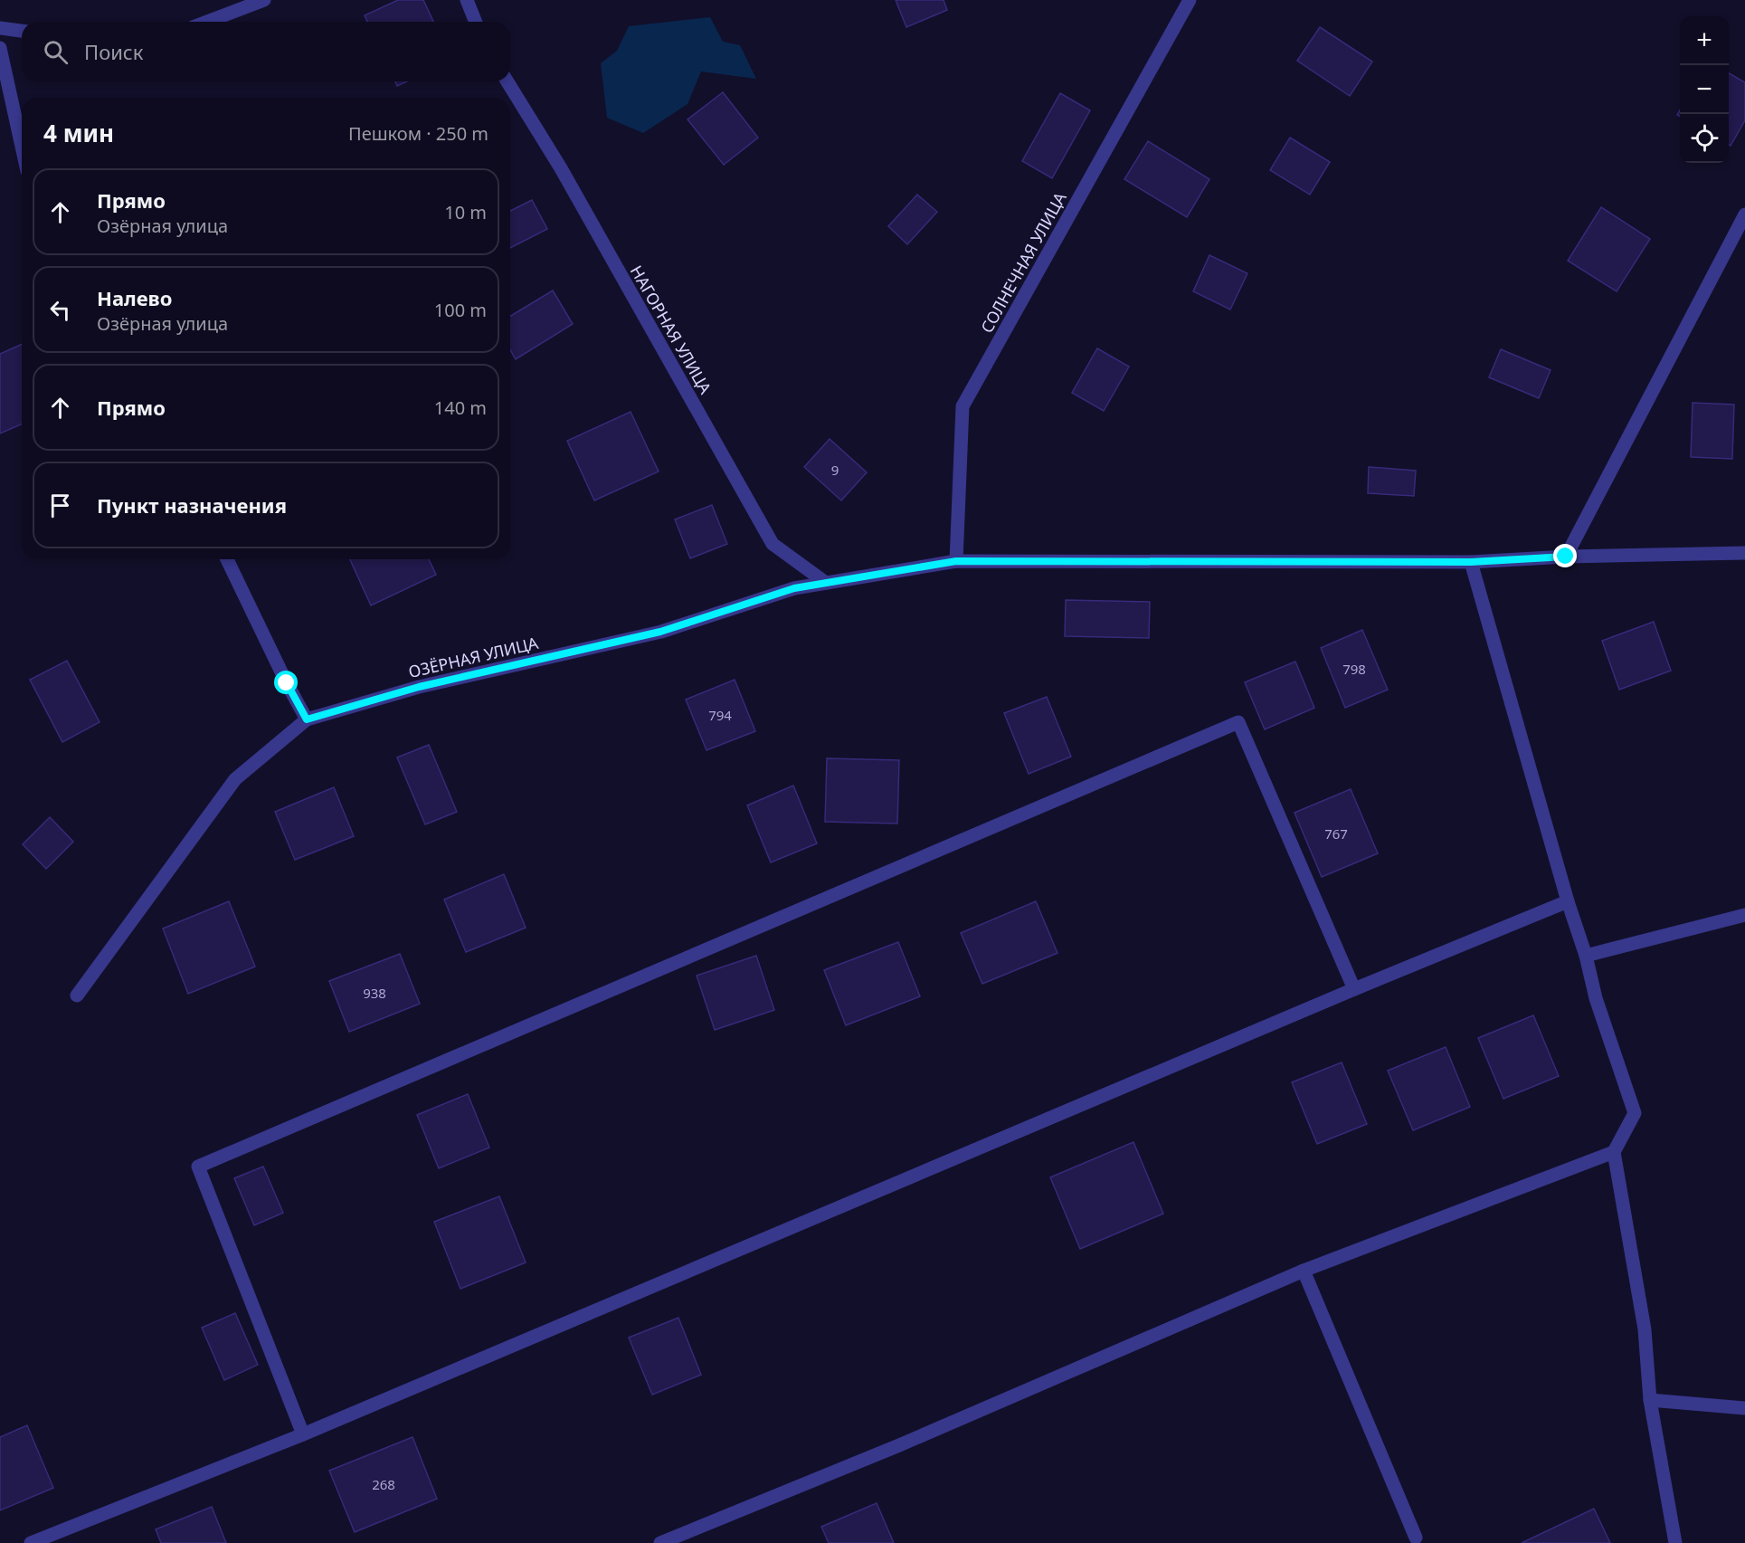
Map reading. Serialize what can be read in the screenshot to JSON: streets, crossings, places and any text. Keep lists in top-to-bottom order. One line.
{"streets":{"street":["СОЛНЕЧНАЯ УЛИЦА","НАГОРНАЯ УЛИЦА","ОЗЁРНАЯ УЛИЦА"]},"crossings":[["СОЛНЕЧНАЯ УЛИЦА","ОЗЁРНАЯ УЛИЦА"],["НАГОРНАЯ УЛИЦА","ОЗЁРНАЯ УЛИЦА"]],"house_numbers":["9","798","794","767","938","268"],"page":{"map_buttons":["+","−"],"search":"Поиск","heading":["4 мин","Пешком · 250 m"],"list":[["Прямо","Озёрная улица","10 m"],["Налево","Озёрная улица","100 m"],["Прямо","140 m"],"Пункт назначения"]}}
